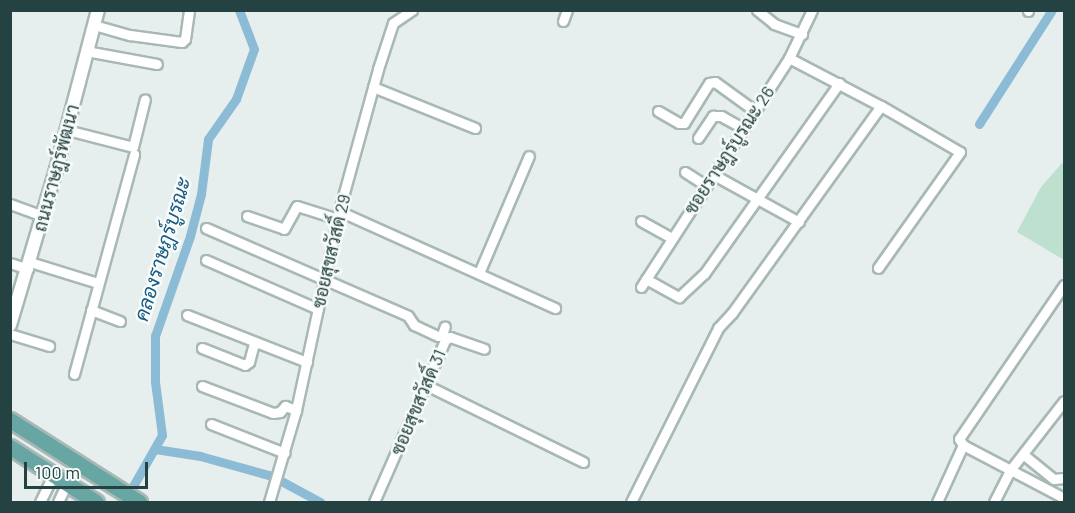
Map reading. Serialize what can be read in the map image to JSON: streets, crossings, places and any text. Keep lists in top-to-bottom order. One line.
{"streets":{"street":["ซอยราษฎร์บูรณะ 26","ถนนราษฎร์พัฒนา","ซอยสุขสวัสดิ์ 29","ซอยสุขสวัสดิ์ 31"]},"water":["คลองราษฎร์บูรณะ"],"scale_bar":"100 m"}
